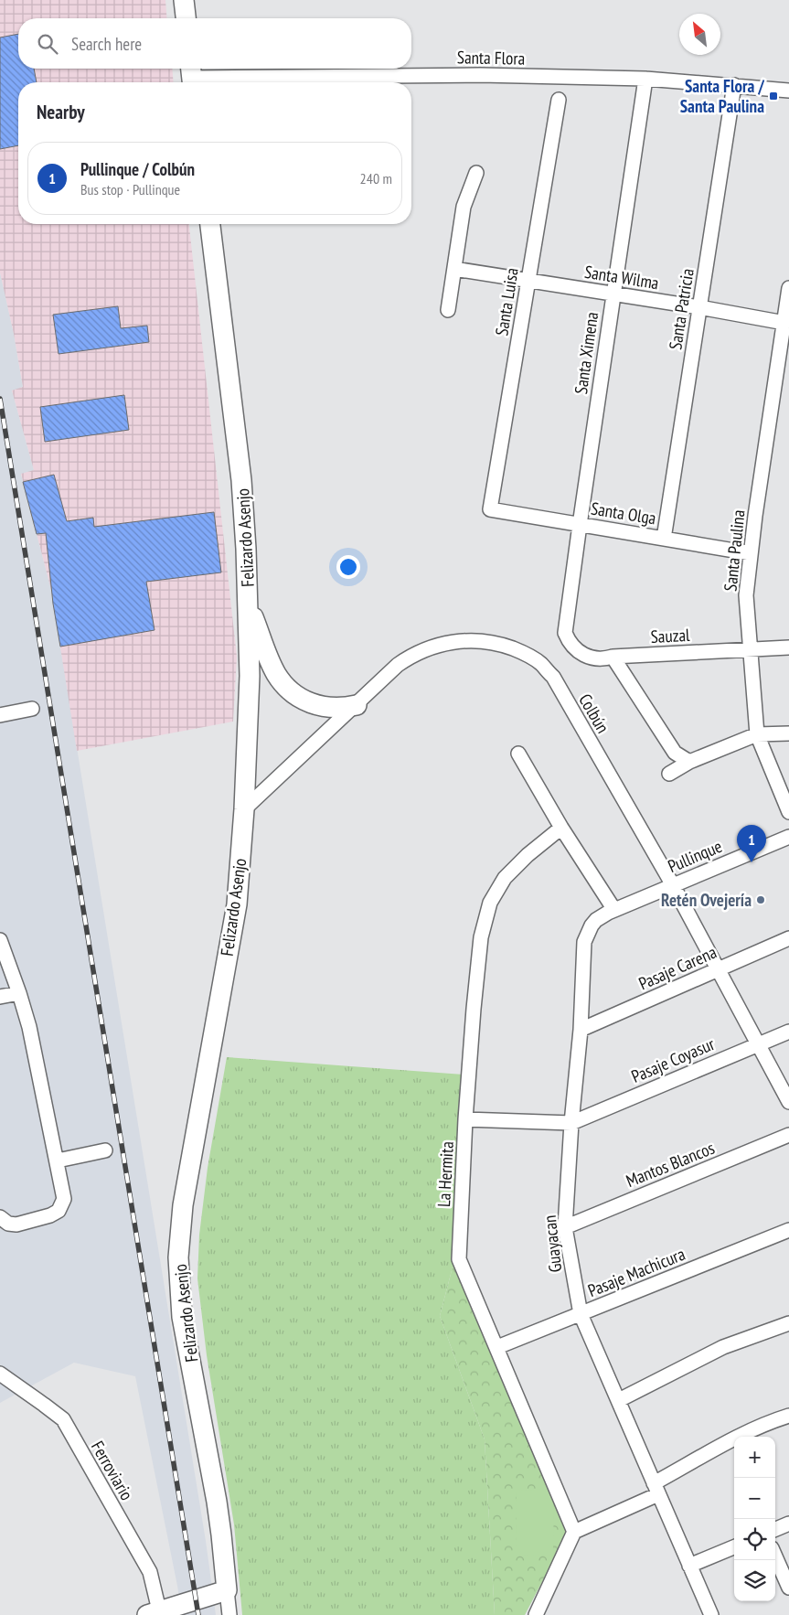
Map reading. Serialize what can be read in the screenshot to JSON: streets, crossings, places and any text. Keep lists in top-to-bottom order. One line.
{"streets":{"street":["Santa Flora","Santa Wilma","Santa Luisa","Santa Patricia","Santa Ximena","Santa Olga","Felizardo Asenjo","Santa Paulina","Sauzal","Colbún","Pullinque","Pasaje Carena","Pasaje Coyasur","Mantos Blancos","La Hermita","Guayacan","Pasaje Machicura","Ferroviario"]},"crossings":[["Santa Flora","Santa Patricia"],["Santa Flora","Santa Ximena"],["Santa Wilma","Santa Luisa"],["Santa Wilma","Santa Patricia"],["Santa Wilma","Santa Ximena"],["Santa Wilma","Santa Paulina"],["Santa Luisa","Santa Olga"],["Santa Patricia","Santa Olga"],["Santa Ximena","Santa Olga"],["Santa Ximena","Sauzal"],["Santa Olga","Santa Paulina"],["Felizardo Asenjo","Colbún"],["Santa Paulina","Sauzal"],["Colbún","Pullinque"],["Colbún","Pasaje Carena"],["Colbún","Pasaje Coyasur"],["Pullinque","Guayacan"],["Pasaje Carena","Guayacan"],["Pasaje Coyasur","Guayacan"],["Mantos Blancos","Guayacan"],["La Hermita","Pasaje Machicura"],["Guayacan","Pasaje Machicura"]],"places":{"transit":["Santa Flora / Santa Paulina"],"other":["Retén Ovejería"]},"north":"top left","page":{"search":"Search here","heading":"Nearby","list":[{"mark":"1","name":"Pullinque / Colbún","note":"Bus stop · Pullinque","value":"240 m"}],"pins":"1","map_buttons":["+","−"]}}
